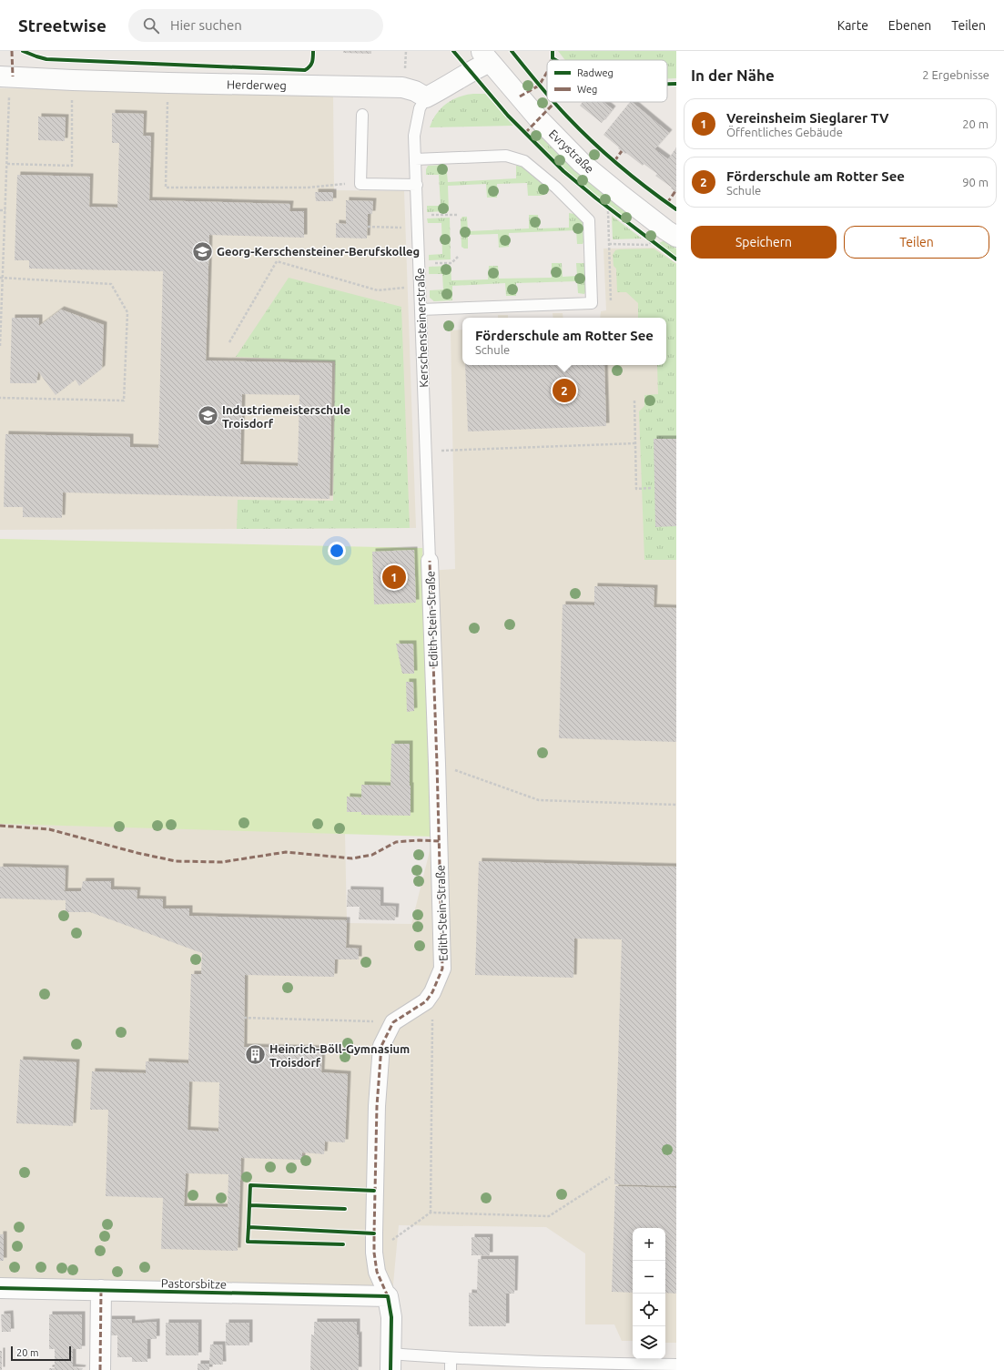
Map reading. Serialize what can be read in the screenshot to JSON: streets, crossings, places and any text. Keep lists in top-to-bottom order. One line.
{"streets":{"street":["Herderweg","Evrystraße","Edith-Stein-Straße","Pastorsbitze"],"lane":["Kerschensteinerstraße"]},"crossings":[["Herderweg","Kerschensteinerstraße"],["Kerschensteinerstraße","Edith-Stein-Straße"]],"places":{"school or university":["Georg-Kerschensteiner-Berufskolleg","Industriemeisterschule Troisdorf"],"building":["Heinrich-Böll-Gymnasium Troisdorf"]},"legend":["Radweg","Weg"],"scale_bar":"20 m","page":{"header":"Streetwise","search":"Hier suchen","nav":["Karte","Ebenen","Teilen"],"heading":["In der Nähe","2 Ergebnisse"],"list":[{"mark":"1","name":"Vereinsheim Sieglarer TV","note":"Öffentliches Gebäude","value":"20 m"},{"mark":"2","name":"Förderschule am Rotter See","note":"Schule","value":"90 m"}],"buttons":["Speichern","Teilen"],"popup":["Förderschule am Rotter See","Schule"],"pins":["2","1"],"map_buttons":["+","−"],"scale":"20 m"}}
